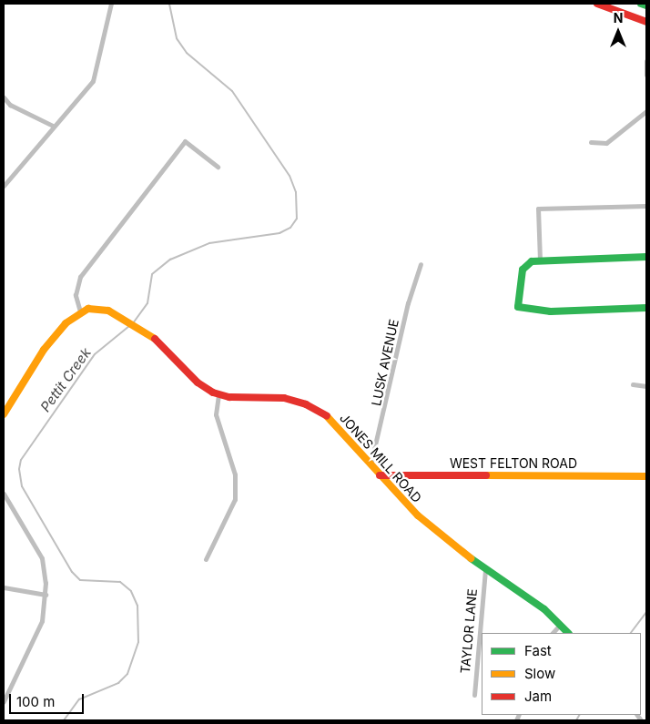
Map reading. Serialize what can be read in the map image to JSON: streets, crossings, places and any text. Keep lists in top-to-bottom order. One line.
{"streets":{"main road":["JONES MILL ROAD","WEST FELTON ROAD"],"street":["LUSK AVENUE","TAYLOR LANE"]},"crossings":[["LUSK AVENUE","JONES MILL ROAD"],["JONES MILL ROAD","WEST FELTON ROAD"],["JONES MILL ROAD","TAYLOR LANE"]],"water":["Pettit Creek"],"legend":["Fast","Slow","Jam"],"scale_bar":"100 m","north":"top"}
